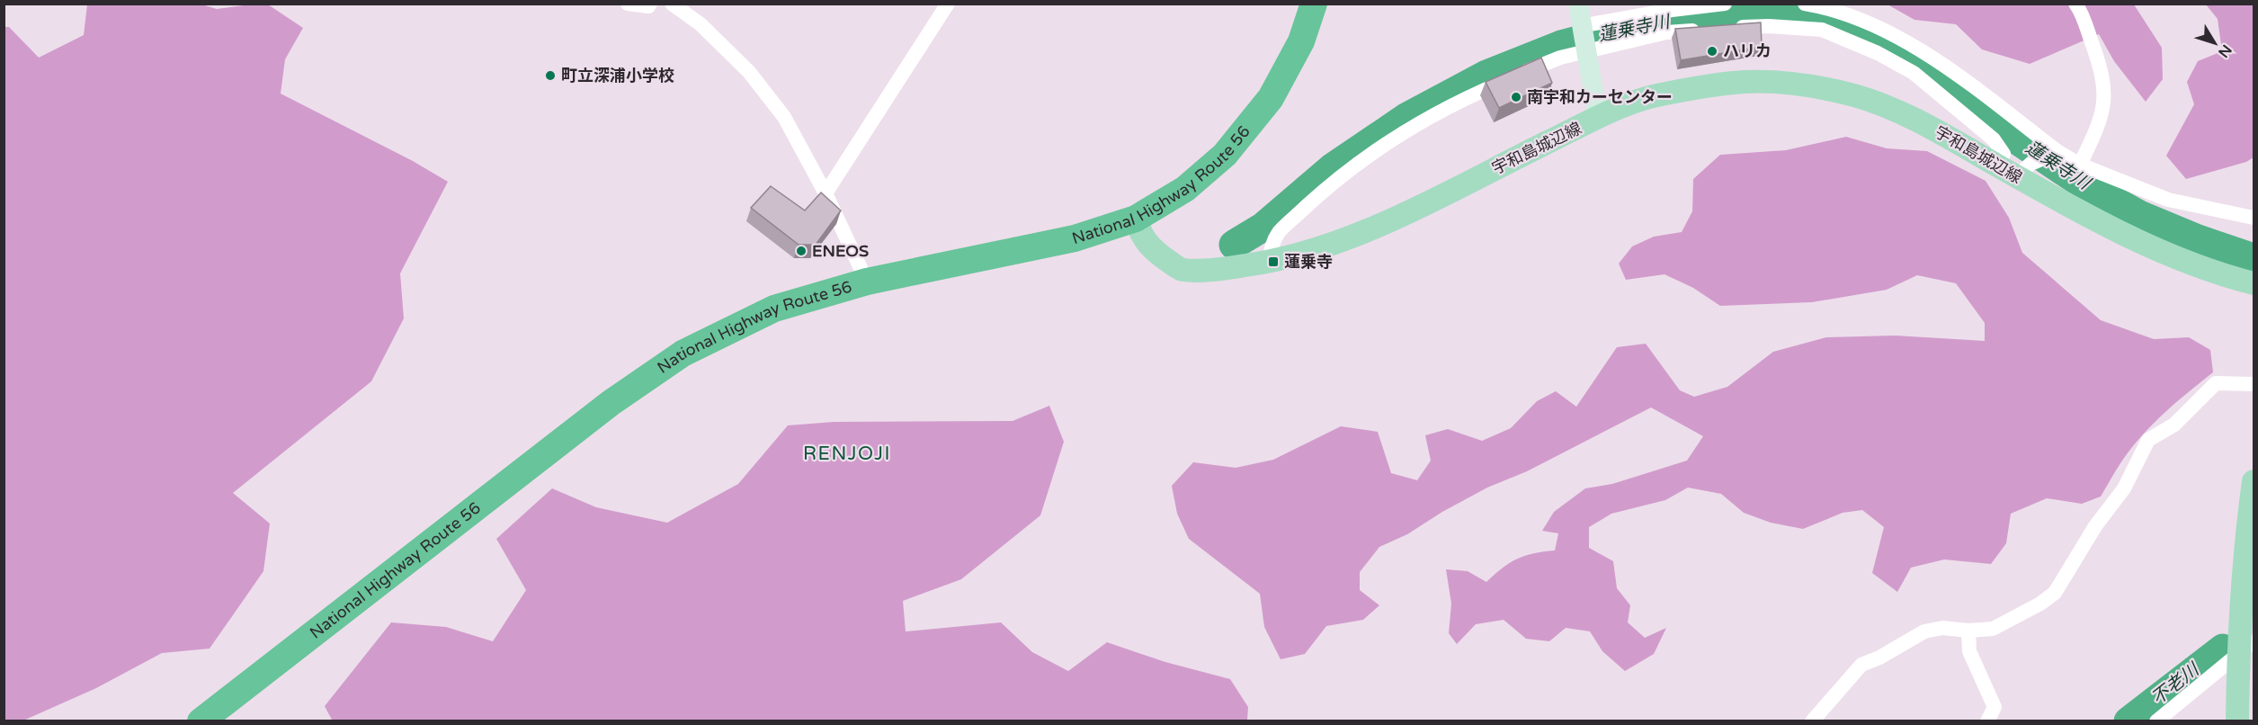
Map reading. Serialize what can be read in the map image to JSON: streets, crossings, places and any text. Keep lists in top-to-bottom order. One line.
{"streets":{"highway":["National Highway Route 56"],"main road":["宇和島城辺線"]},"crossings":[["宇和島城辺線","National Highway Route 56"]],"districts":["RENJOJI"],"water":["蓮乗寺川","不老川"],"places":{"other":["ハリカ","町立深浦小学校","南宇和カーセンター","ENEOS"],"transit":["蓮乗寺"]},"north":"bottom right"}
